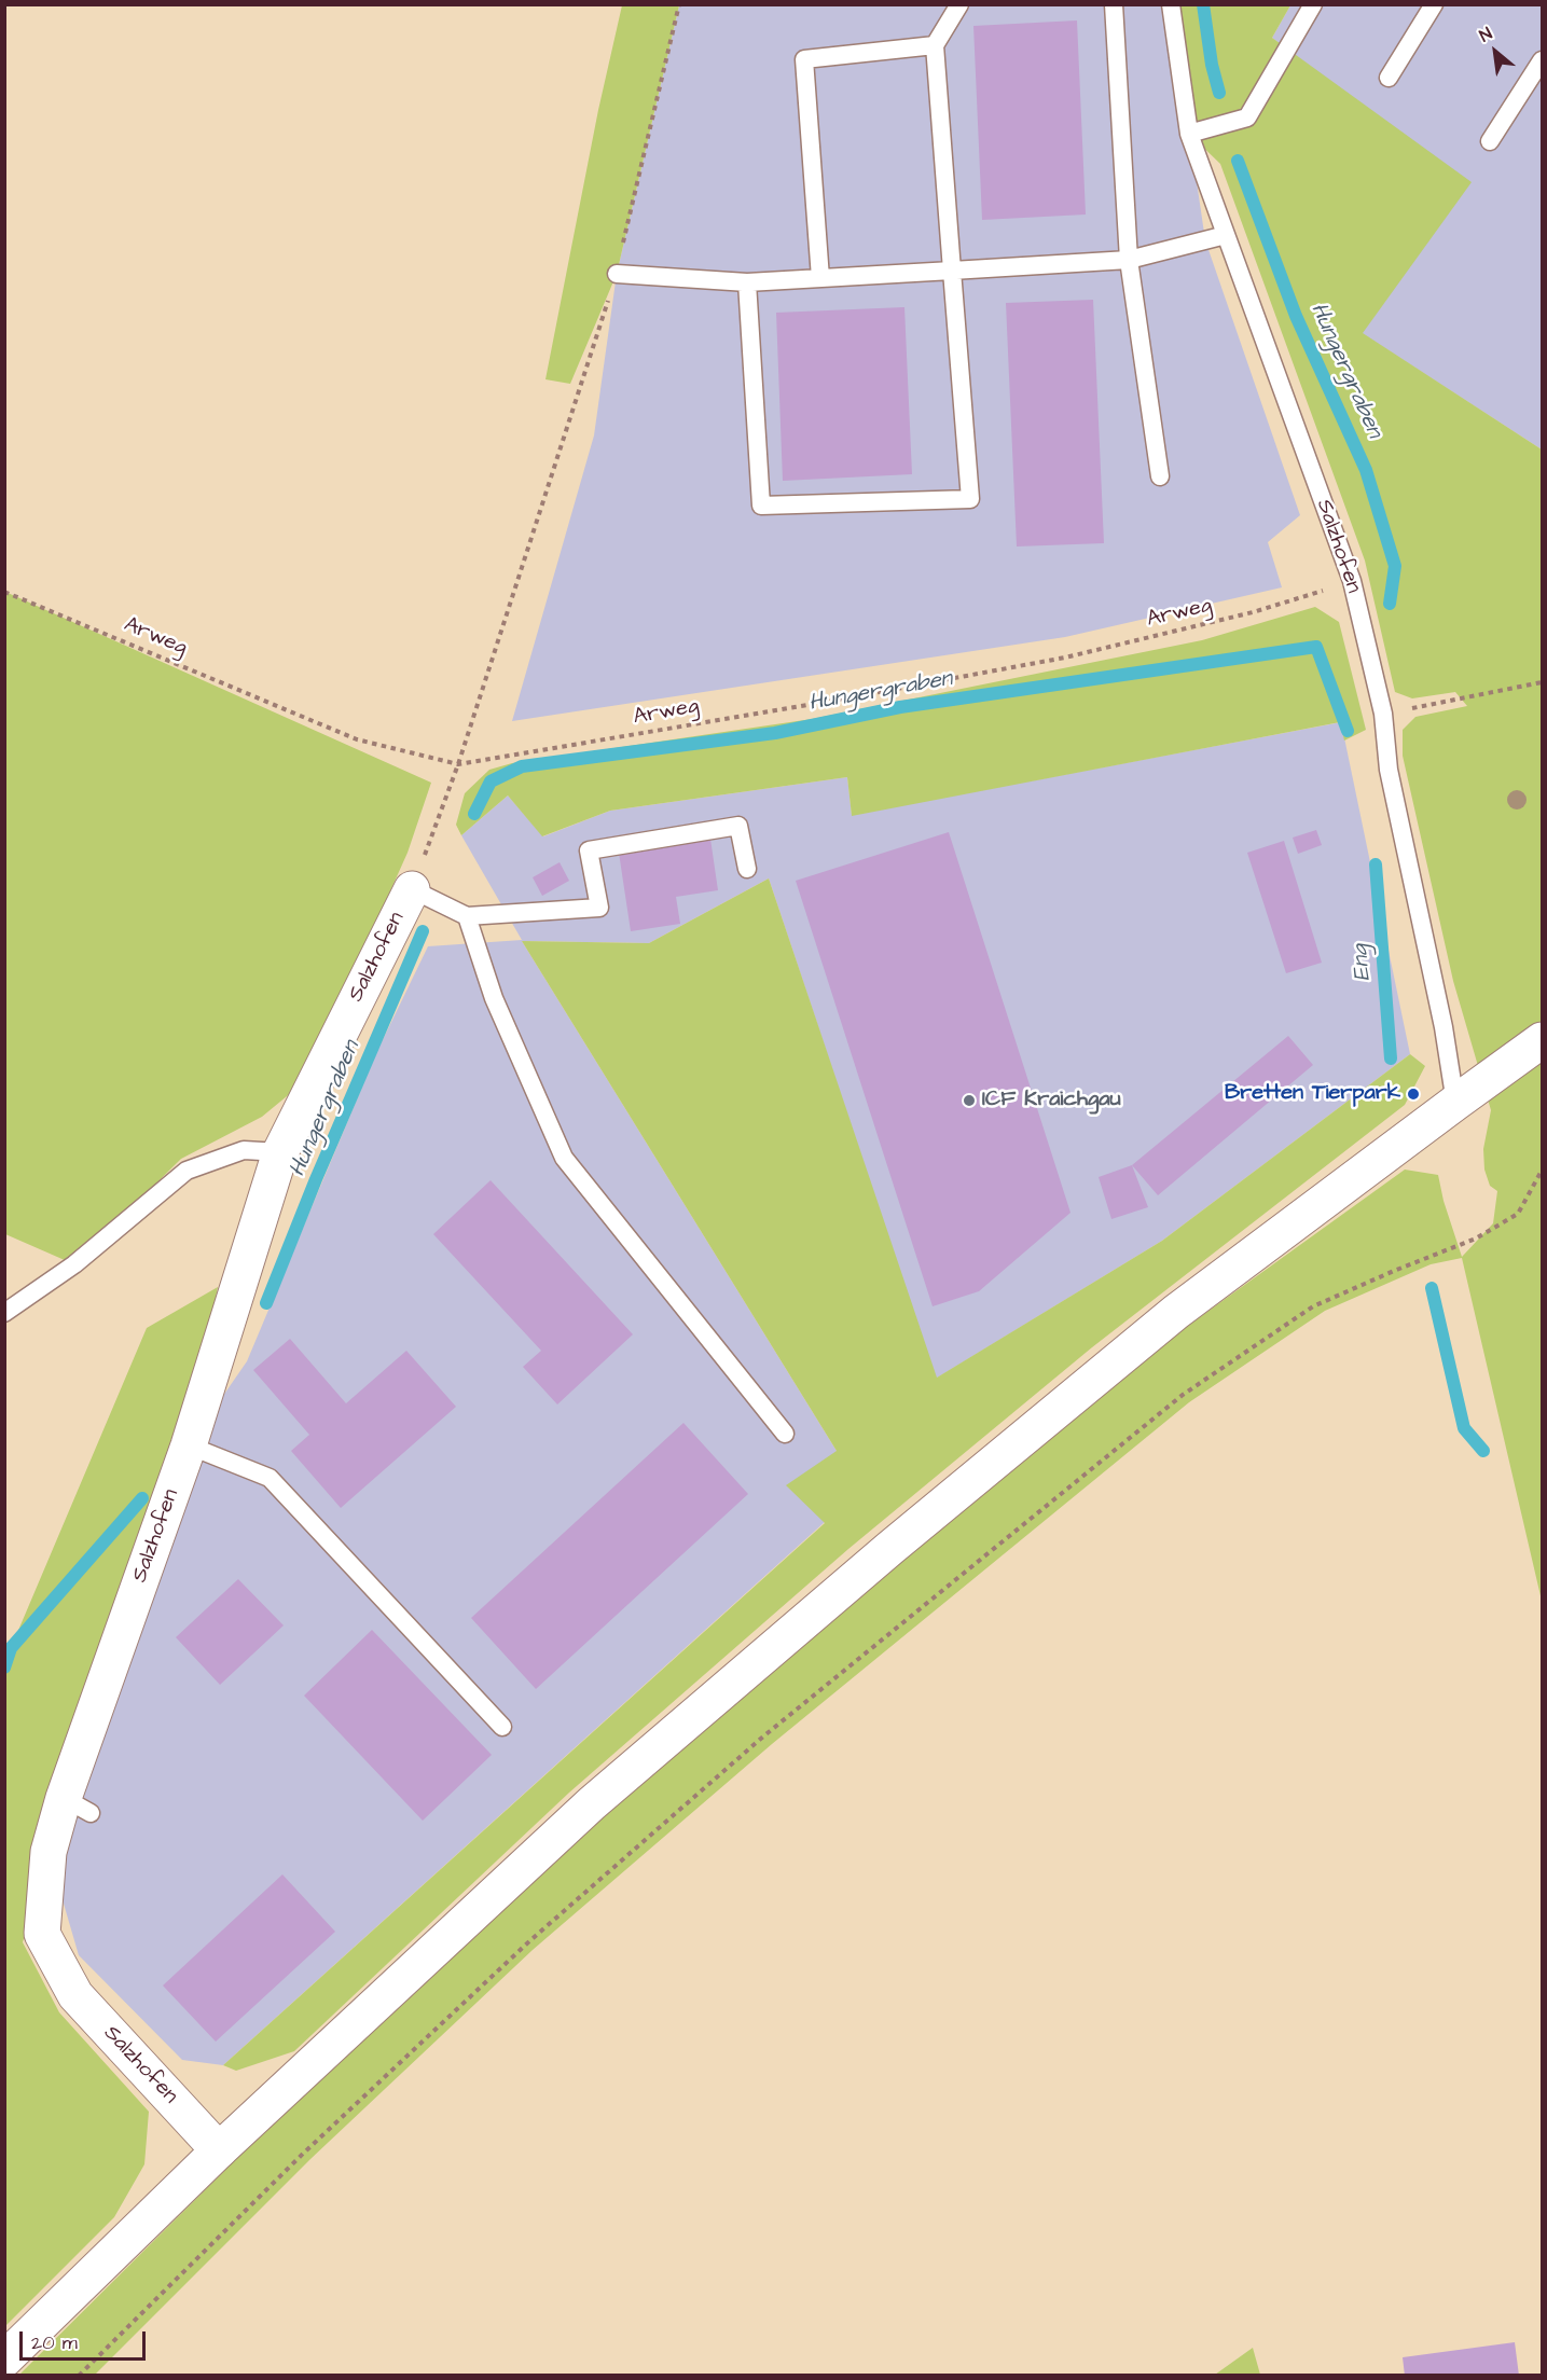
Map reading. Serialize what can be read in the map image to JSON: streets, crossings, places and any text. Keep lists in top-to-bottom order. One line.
{"streets":{"street":["Salzhofen"],"path":["Arweg"]},"crossings":[["Salzhofen","Arweg"]],"water":["Hungergraben","Eng"],"places":["Bretten Tierpark","ICF Kraichgau"],"scale_bar":"20 m","north":"top left"}
